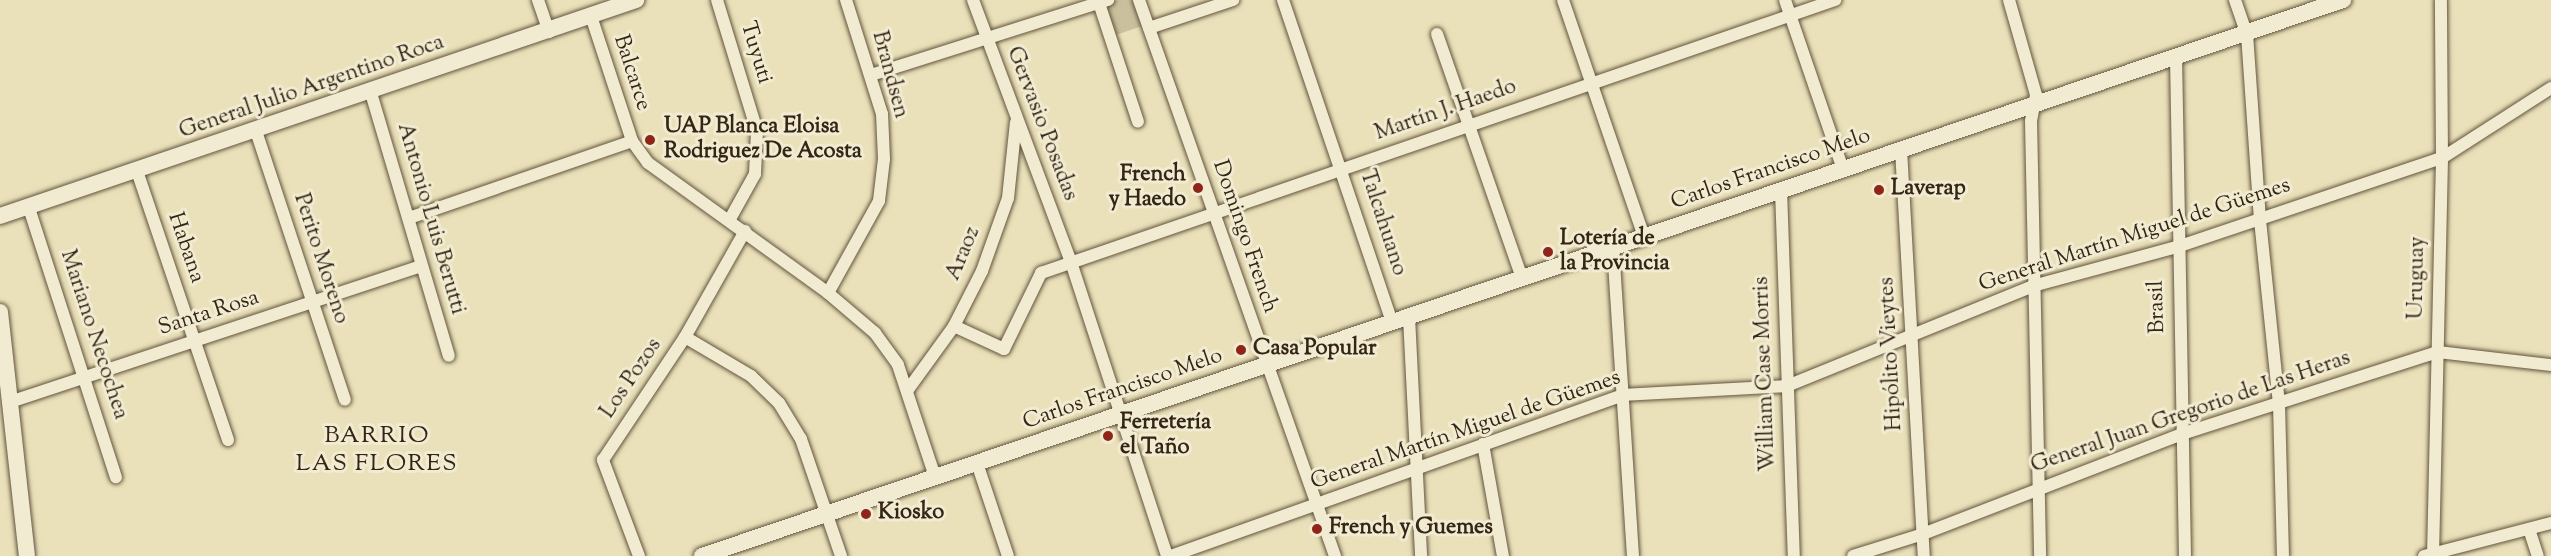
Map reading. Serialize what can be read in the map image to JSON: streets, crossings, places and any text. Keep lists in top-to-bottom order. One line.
{"streets":{"street":["Tuyuti","Balcarce","Brandsen","General Julio Argentino Roca","Martín J. Haedo","Gervasio Posadas","Carlos Francisco Melo","Antonio Luis Berutti","Talcahuano","General Martín Miguel de Güemes","Domingo French","Habana","Araoz","Perito Moreno","Uruguay","Brasil","Santa Rosa","Mariano Necochea","Hipólito Vieytes","William Case Morris","Los Pozos","General Juan Gregorio de Las Heras"]},"crossings":[["Tuyuti","Balcarce"],["Balcarce","Brandsen"],["Balcarce","General Julio Argentino Roca"],["Balcarce","Carlos Francisco Melo"],["Balcarce","Araoz"],["Balcarce","Los Pozos"],["General Julio Argentino Roca","Antonio Luis Berutti"],["General Julio Argentino Roca","Habana"],["General Julio Argentino Roca","Perito Moreno"],["General Julio Argentino Roca","Mariano Necochea"],["Martín J. Haedo","Gervasio Posadas"],["Martín J. Haedo","Talcahuano"],["Martín J. Haedo","Domingo French"],["Gervasio Posadas","Carlos Francisco Melo"],["Gervasio Posadas","General Martín Miguel de Güemes"],["Gervasio Posadas","Araoz"],["Carlos Francisco Melo","Talcahuano"],["Carlos Francisco Melo","Domingo French"],["Carlos Francisco Melo","Brasil"],["Carlos Francisco Melo","Hipólito Vieytes"],["Carlos Francisco Melo","William Case Morris"],["Antonio Luis Berutti","Santa Rosa"],["General Martín Miguel de Güemes","Domingo French"],["General Martín Miguel de Güemes","Uruguay"],["General Martín Miguel de Güemes","Brasil"],["General Martín Miguel de Güemes","Hipólito Vieytes"],["General Martín Miguel de Güemes","William Case Morris"],["Habana","Santa Rosa"],["Perito Moreno","Santa Rosa"],["Uruguay","General Juan Gregorio de Las Heras"],["Brasil","General Juan Gregorio de Las Heras"],["Santa Rosa","Mariano Necochea"],["Hipólito Vieytes","General Juan Gregorio de Las Heras"]],"districts":["BARRIO LAS FLORES"],"places":["UAP Blanca Eloisa Rodriguez De Acosta","French y Haedo","Laverap","Lotería de la Provincia","Casa Popular","Ferretería el Taño","Kiosko","French y Guemes"]}
